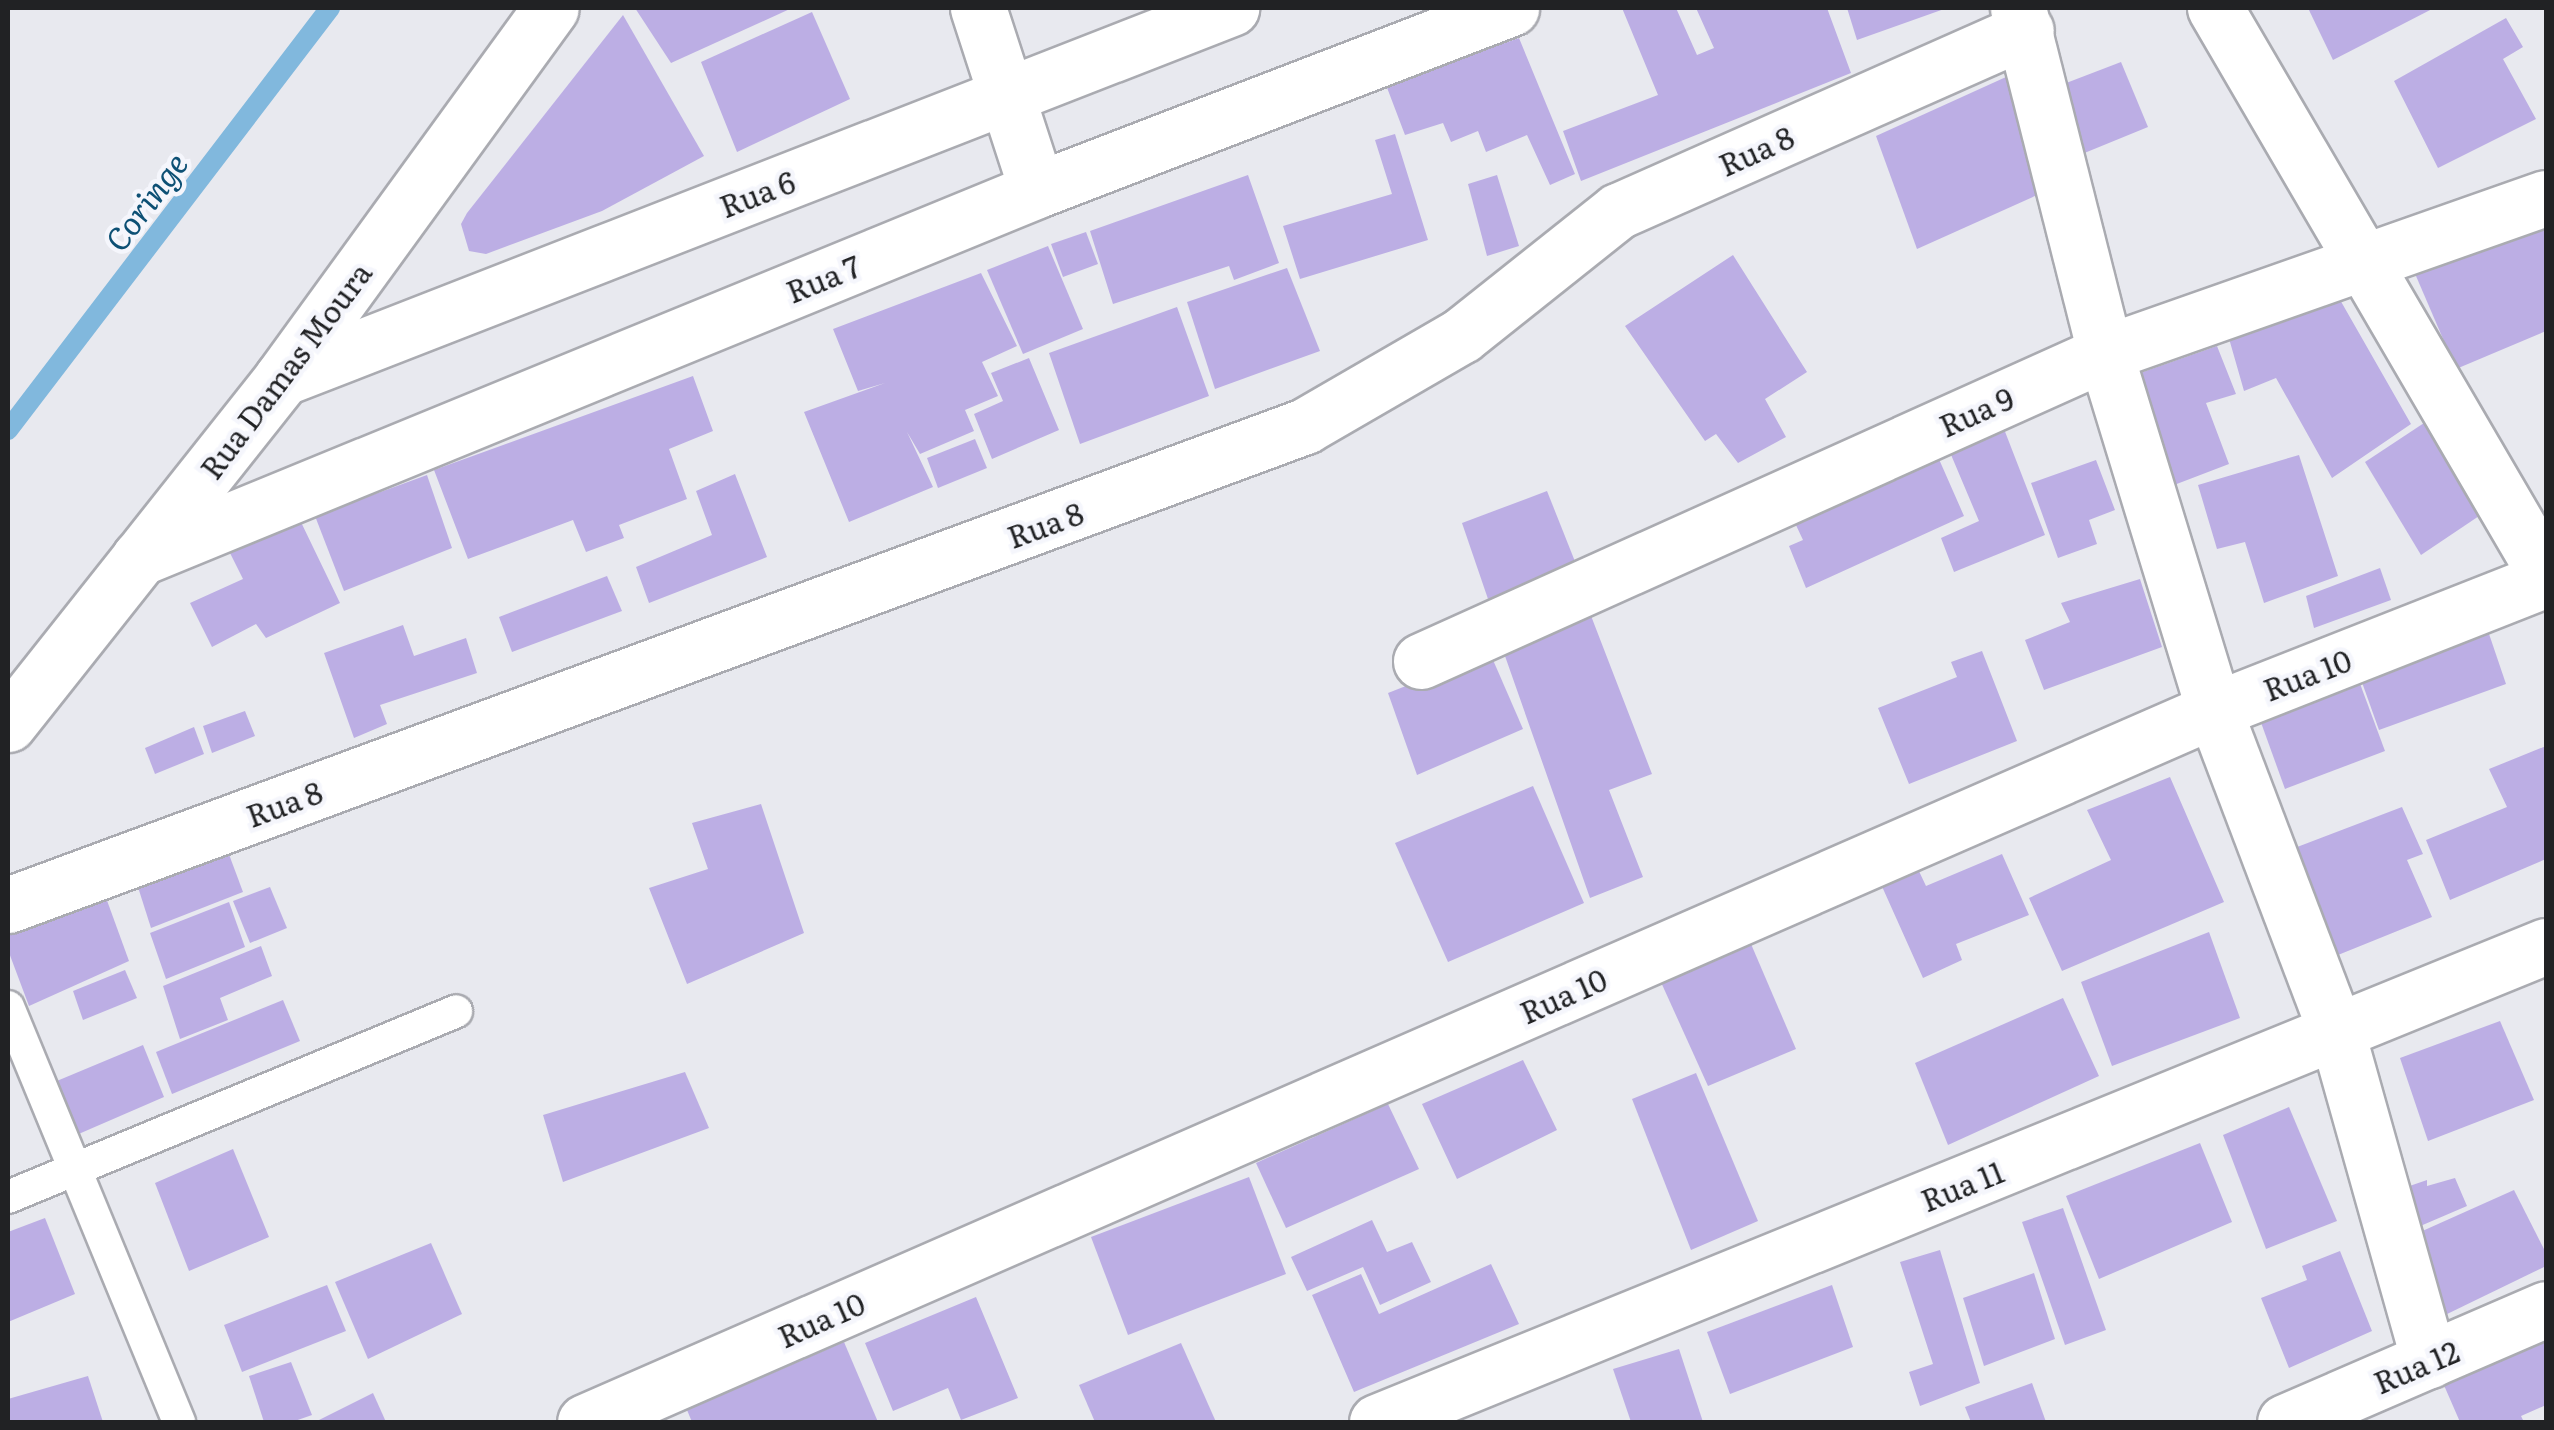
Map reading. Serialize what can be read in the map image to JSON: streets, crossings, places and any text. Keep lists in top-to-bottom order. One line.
{"streets":{"street":["Rua 8","Rua 6","Rua 7","Rua Damas Moura","Rua 9","Rua 10","Rua 11","Rua 12"]},"crossings":[["Rua 6","Rua Damas Moura"],["Rua 7","Rua Damas Moura"]],"water":["Coringe"]}
